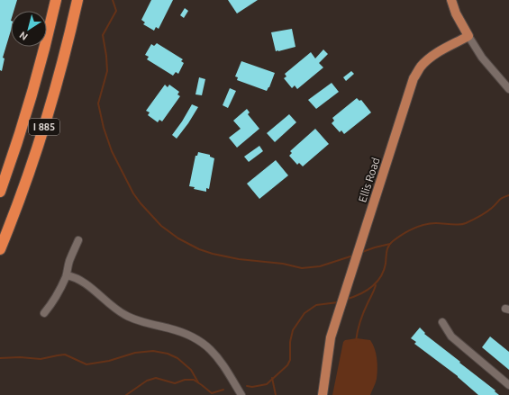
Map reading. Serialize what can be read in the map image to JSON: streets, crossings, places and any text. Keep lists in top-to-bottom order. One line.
{"streets":{"highway":["I 885"],"main road":["Ellis Road"]},"north":"bottom left"}
